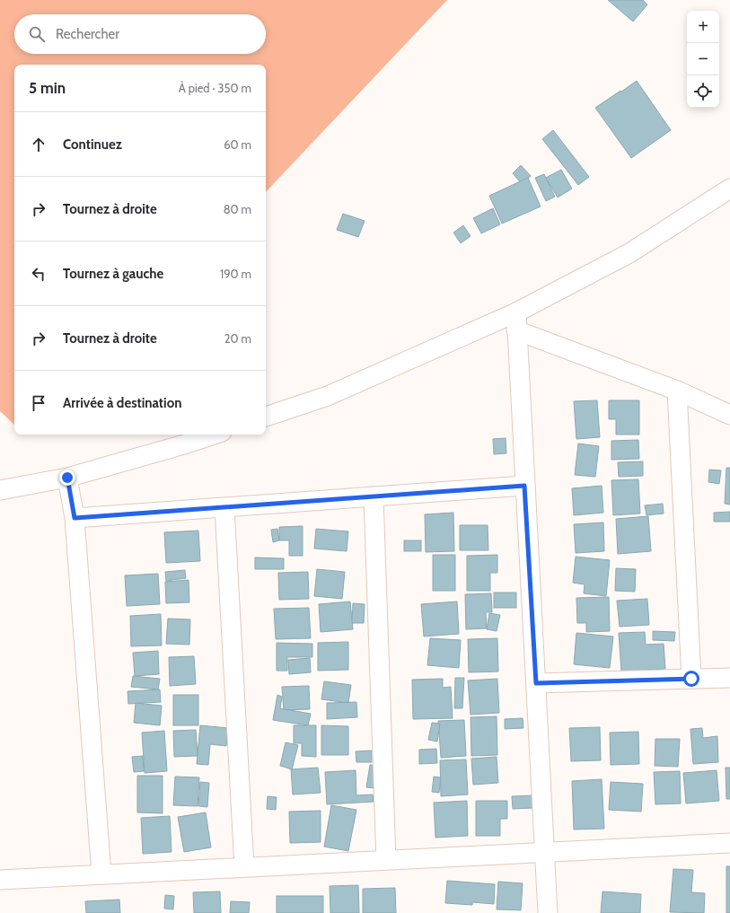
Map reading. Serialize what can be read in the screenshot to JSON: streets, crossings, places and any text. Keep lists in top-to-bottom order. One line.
{"page":{"map_buttons":["+","−"],"search":"Rechercher","heading":["5 min","À pied · 350 m"],"list":[["Continuez","60 m"],["Tournez à droite","80 m"],["Tournez à gauche","190 m"],["Tournez à droite","20 m"],"Arrivée à destination"]}}
